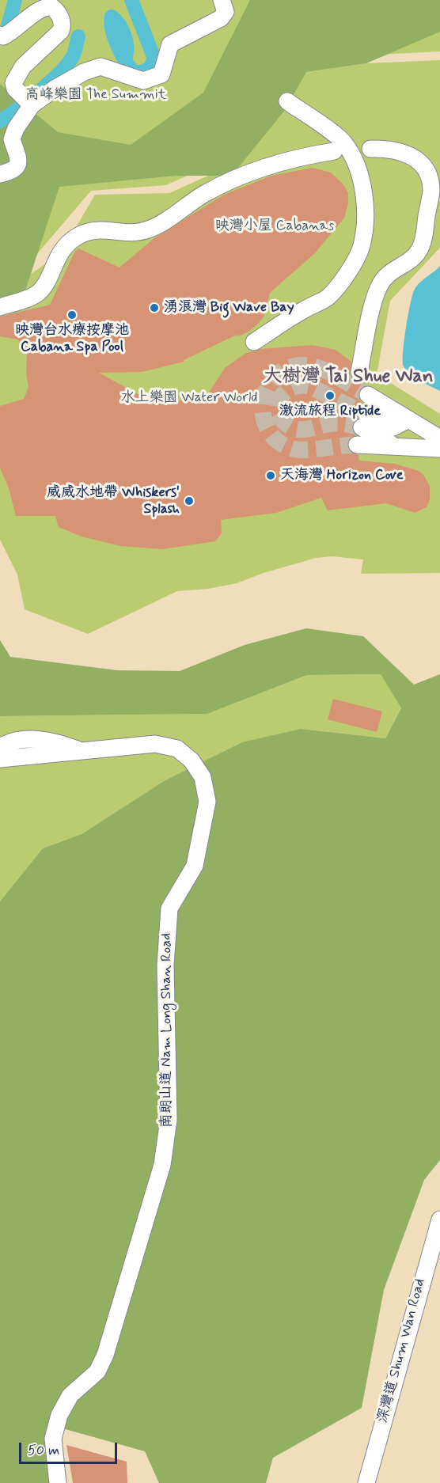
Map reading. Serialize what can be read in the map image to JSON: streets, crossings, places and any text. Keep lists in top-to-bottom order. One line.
{"streets":{"street":["南朗山道 Nam Long Shan Road","深灣道 Shum Wan Road"]},"districts":["大樹灣 Tai Shue Wan"],"parks":["高峰樂園 The Summit","映灣小屋 Cabanas","水上樂園 Water World"],"places":["湧浪灣 Big Wave Bay","映灣台水療按摩池 Cabana Spa Pool","激流旅程 Riptide","天海灣 Horizon Cove","威威水地帶 Whiskers' Splash"],"scale_bar":"50 m"}
